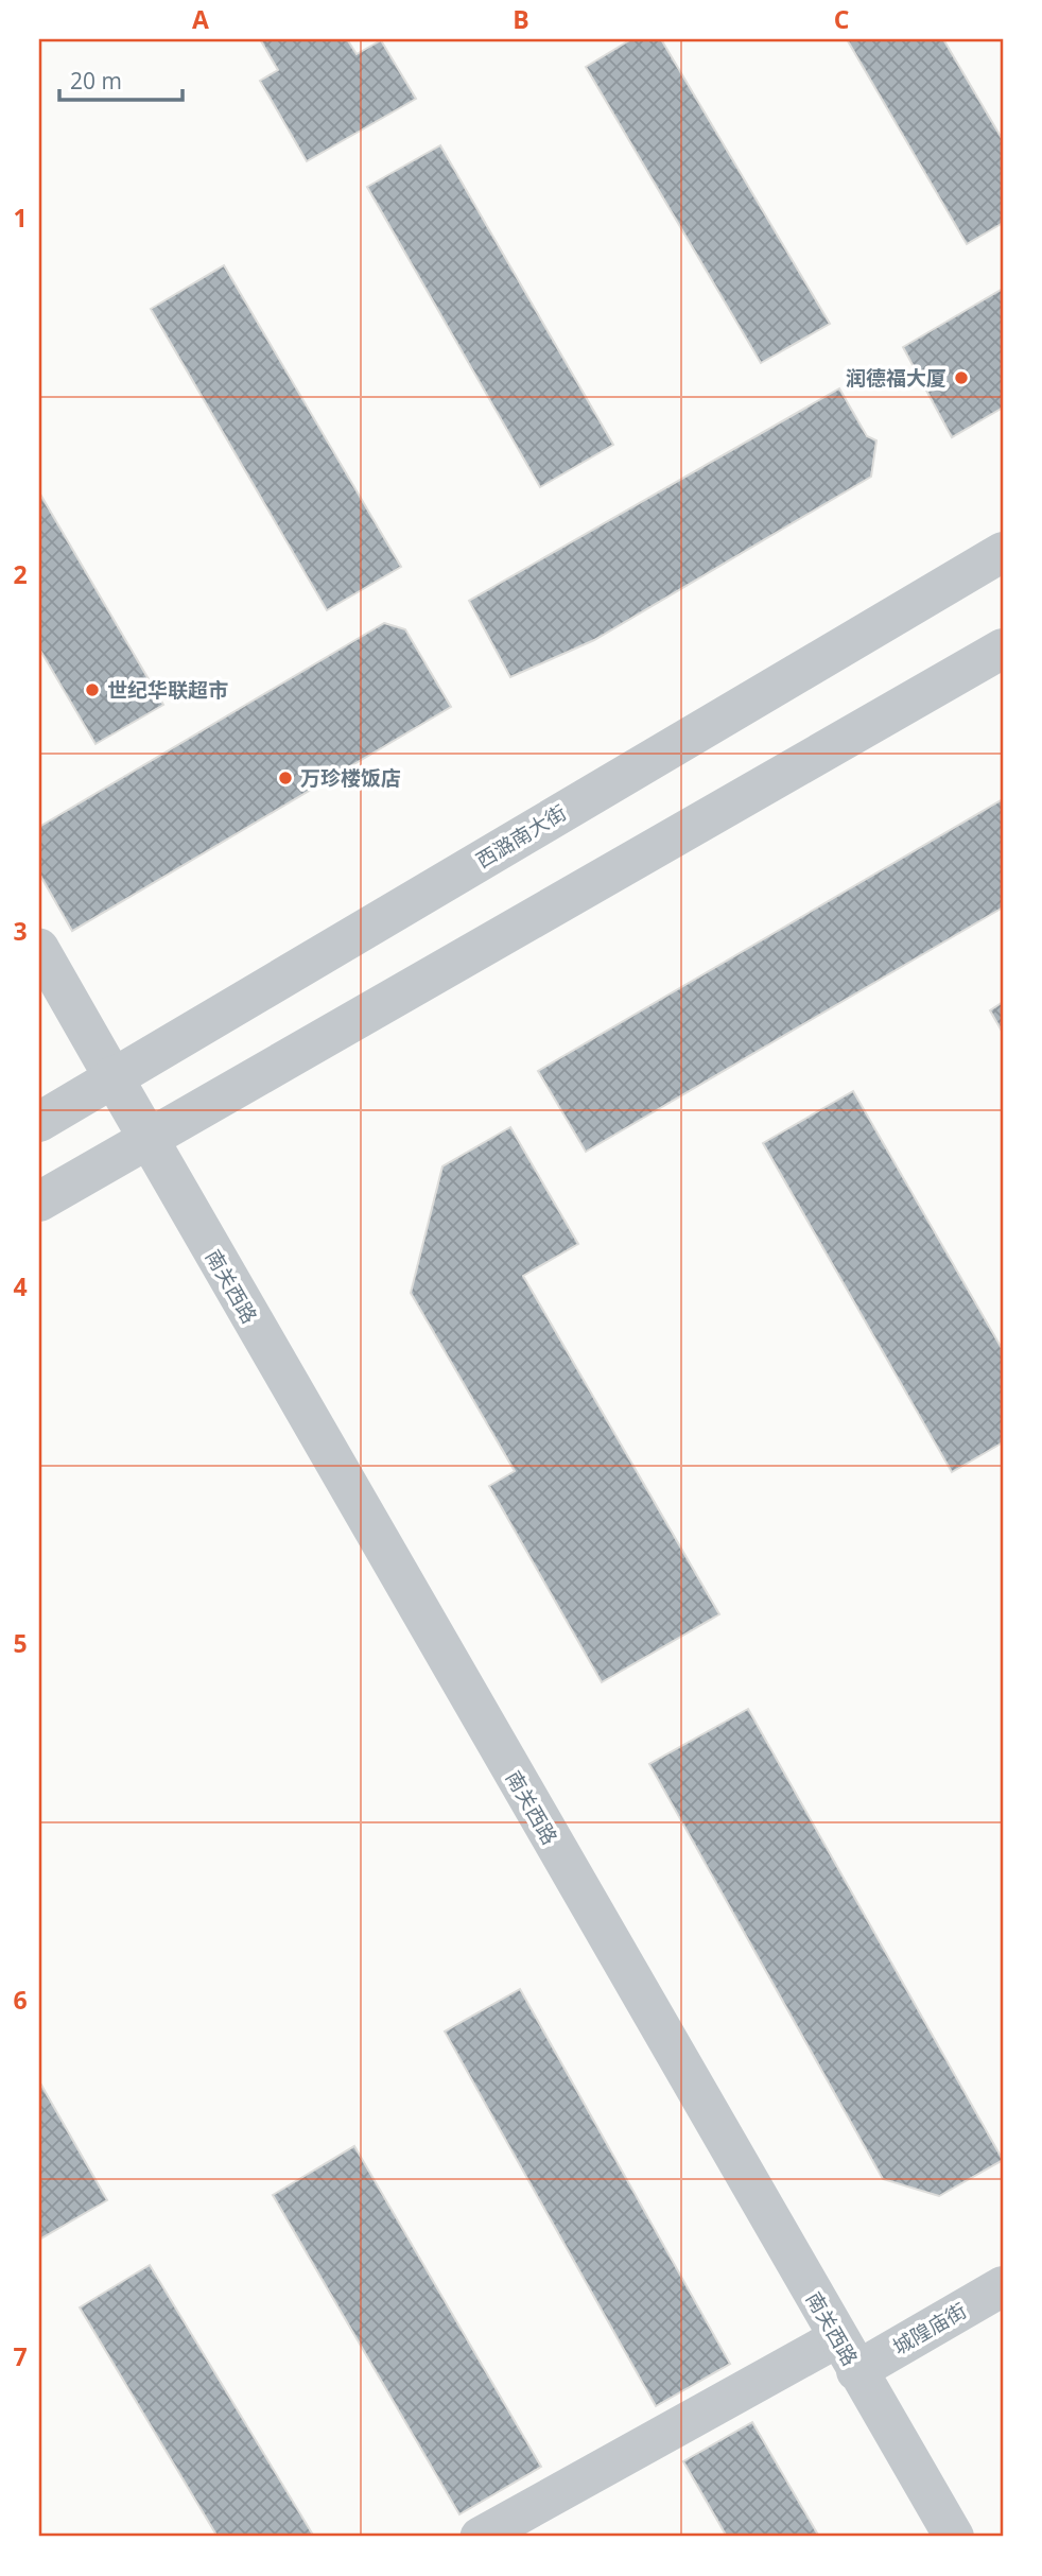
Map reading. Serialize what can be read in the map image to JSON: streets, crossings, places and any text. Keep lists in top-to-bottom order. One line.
{"streets":{"street":["西潞南大街","南关西路","城隍庙街"]},"crossings":[["西潞南大街","南关西路"],["南关西路","城隍庙街"]],"places":["润德福大厦","世纪华联超市","万珍楼饭店"],"scale_bar":"20 m","grid":{"columns":["A","B","C"],"rows":["1","2","3","4","5","6","7"]}}
